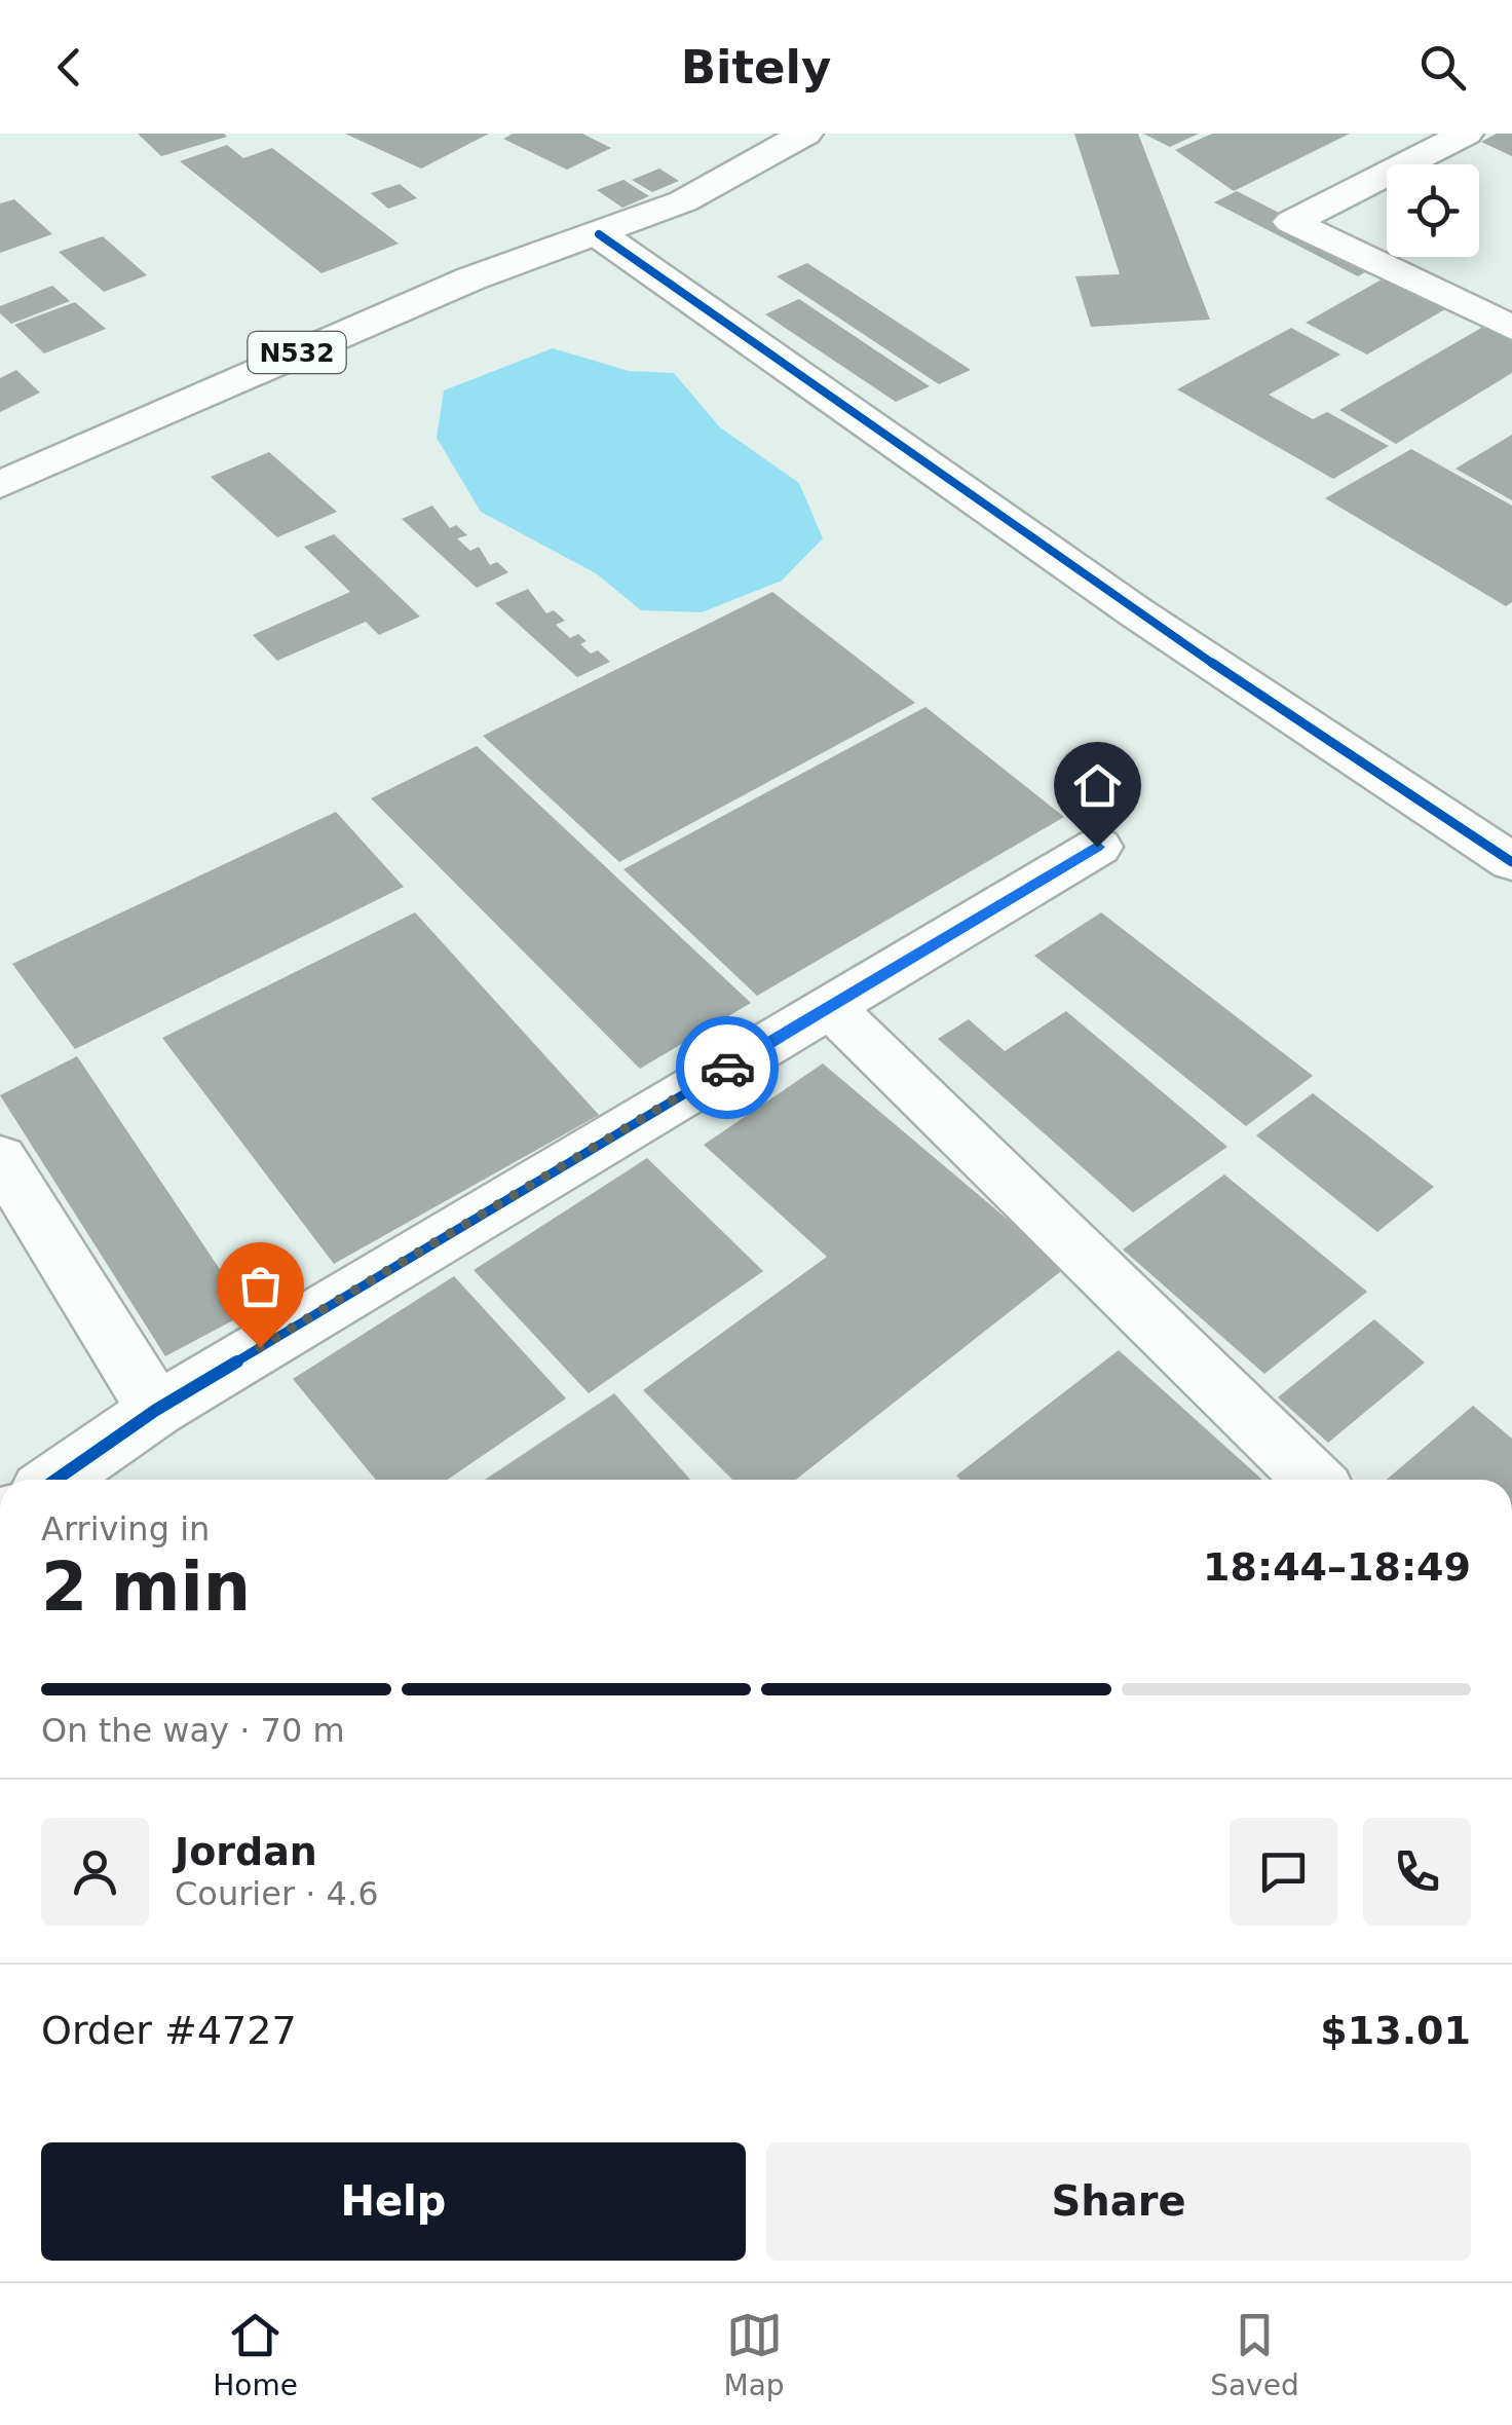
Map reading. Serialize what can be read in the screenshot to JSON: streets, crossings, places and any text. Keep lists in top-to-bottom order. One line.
{"streets":{"main road":["N532"]},"page":{"header":"Bitely","heading":["2 min","Arriving in","18:44–18:49"],"panel":["Jordan","Courier · 4.6","Order #4727","$13.01"],"bar":"On the way · 70 m","buttons":["Help","Share"],"tabs":["Home","Map","Saved"]}}
